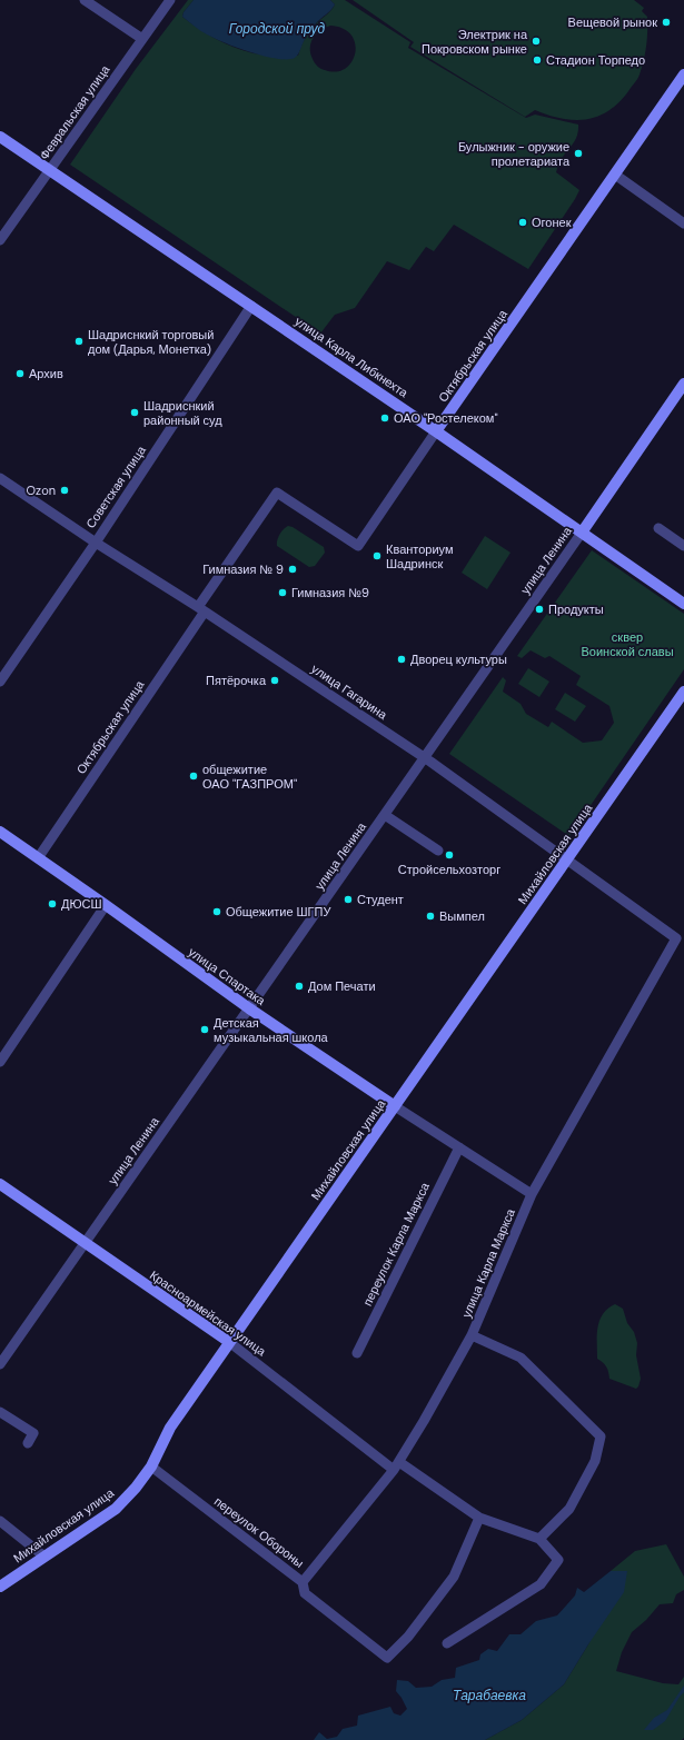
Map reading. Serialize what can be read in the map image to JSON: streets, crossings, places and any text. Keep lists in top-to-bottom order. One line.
{"streets":{"street":["Февральская улица","Октябрьская улица","улица Карла Либкнехта","Советская улица","улица Ленина","улица Гагарина","Михайловская улица","улица Спартака","переулок Карла Маркса","улица Карла Маркса","Красноармейская улица","переулок Обороны"]},"crossings":[["Февральская улица","улица Карла Либкнехта"],["Октябрьская улица","улица Карла Либкнехта"],["Октябрьская улица","улица Гагарина"],["Октябрьская улица","улица Спартака"],["улица Карла Либкнехта","Советская улица"],["улица Карла Либкнехта","улица Ленина"],["Советская улица","улица Гагарина"],["улица Ленина","улица Гагарина"],["улица Ленина","улица Спартака"],["улица Ленина","Красноармейская улица"],["улица Гагарина","Михайловская улица"],["улица Гагарина","улица Карла Маркса"],["Михайловская улица","улица Спартака"],["Михайловская улица","Красноармейская улица"],["Михайловская улица","переулок Обороны"],["улица Спартака","переулок Карла Маркса"],["улица Спартака","улица Карла Маркса"],["улица Карла Маркса","Красноармейская улица"],["улица Карла Маркса","переулок Обороны"],["Красноармейская улица","переулок Обороны"]],"water":["Городской пруд","Тарабаевка"],"parks":["сквер Воинской славы"],"places":["Вещевой рынок","Электрик на Покровском рынке","Стадион Торпедо","Булыжник - оружие пролетариата","Огонек","Шадриснкий торговый дом (Дарья, Монетка)","Архив","Шадриснкий районный суд","ОАО \"Ростелеком\"","Ozon","Кванториум Шадринск","Гимназия № 9","Гимназия №9","Продукты","Дворец культуры","Пятёрочка","общежитие ОАО \"ГАЗПРОМ\"","Стройсельхозторг","Студент","ДЮСШ","Общежитие ШГПУ","Вымпел","Дом Печати","Детская музыкальная школа"]}
